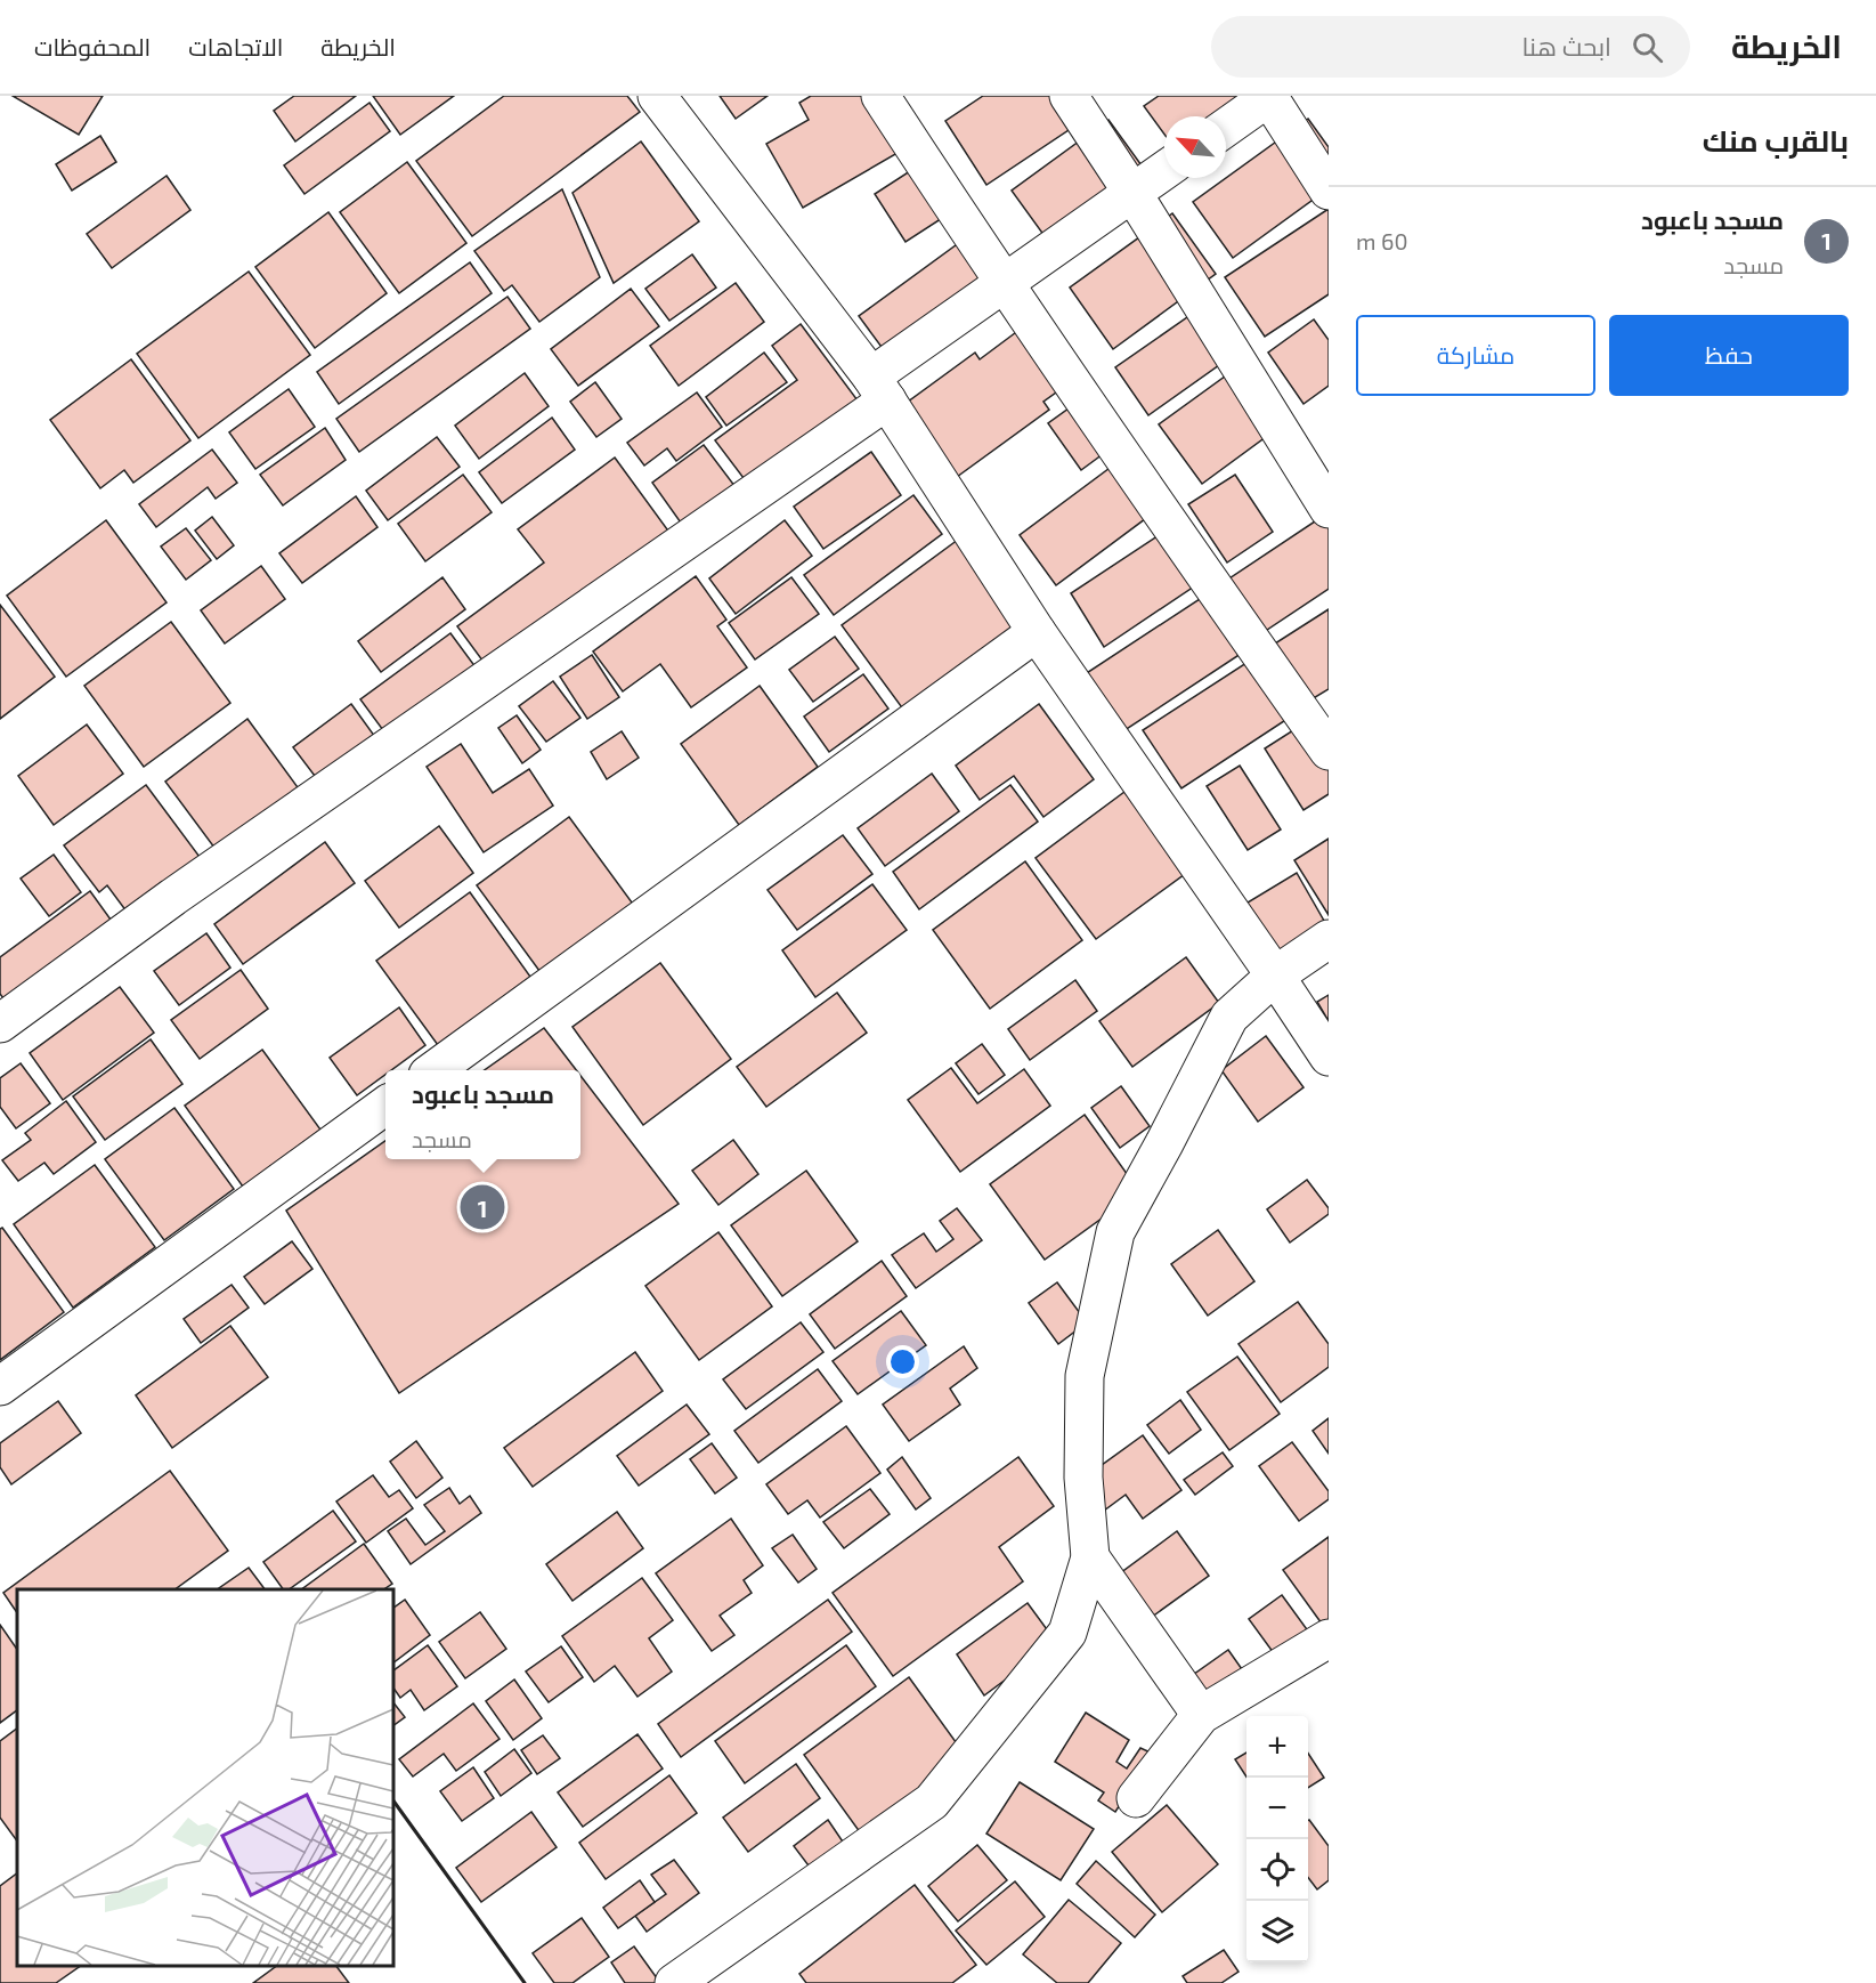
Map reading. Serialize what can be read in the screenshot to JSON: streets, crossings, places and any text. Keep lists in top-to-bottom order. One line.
{"north":"top left","page":{"header":"الخريطة","search":"ابحث هنا","nav":["الخريطة","الاتجاهات","المحفوظات"],"heading":"بالقرب منك","list":[{"mark":"1","name":"مسجد باعبود","note":"مسجد","value":"60 m"}],"buttons":["حفظ","مشاركة"],"popup":["مسجد باعبود","مسجد"],"pins":"1","map_buttons":["+","−"]}}
